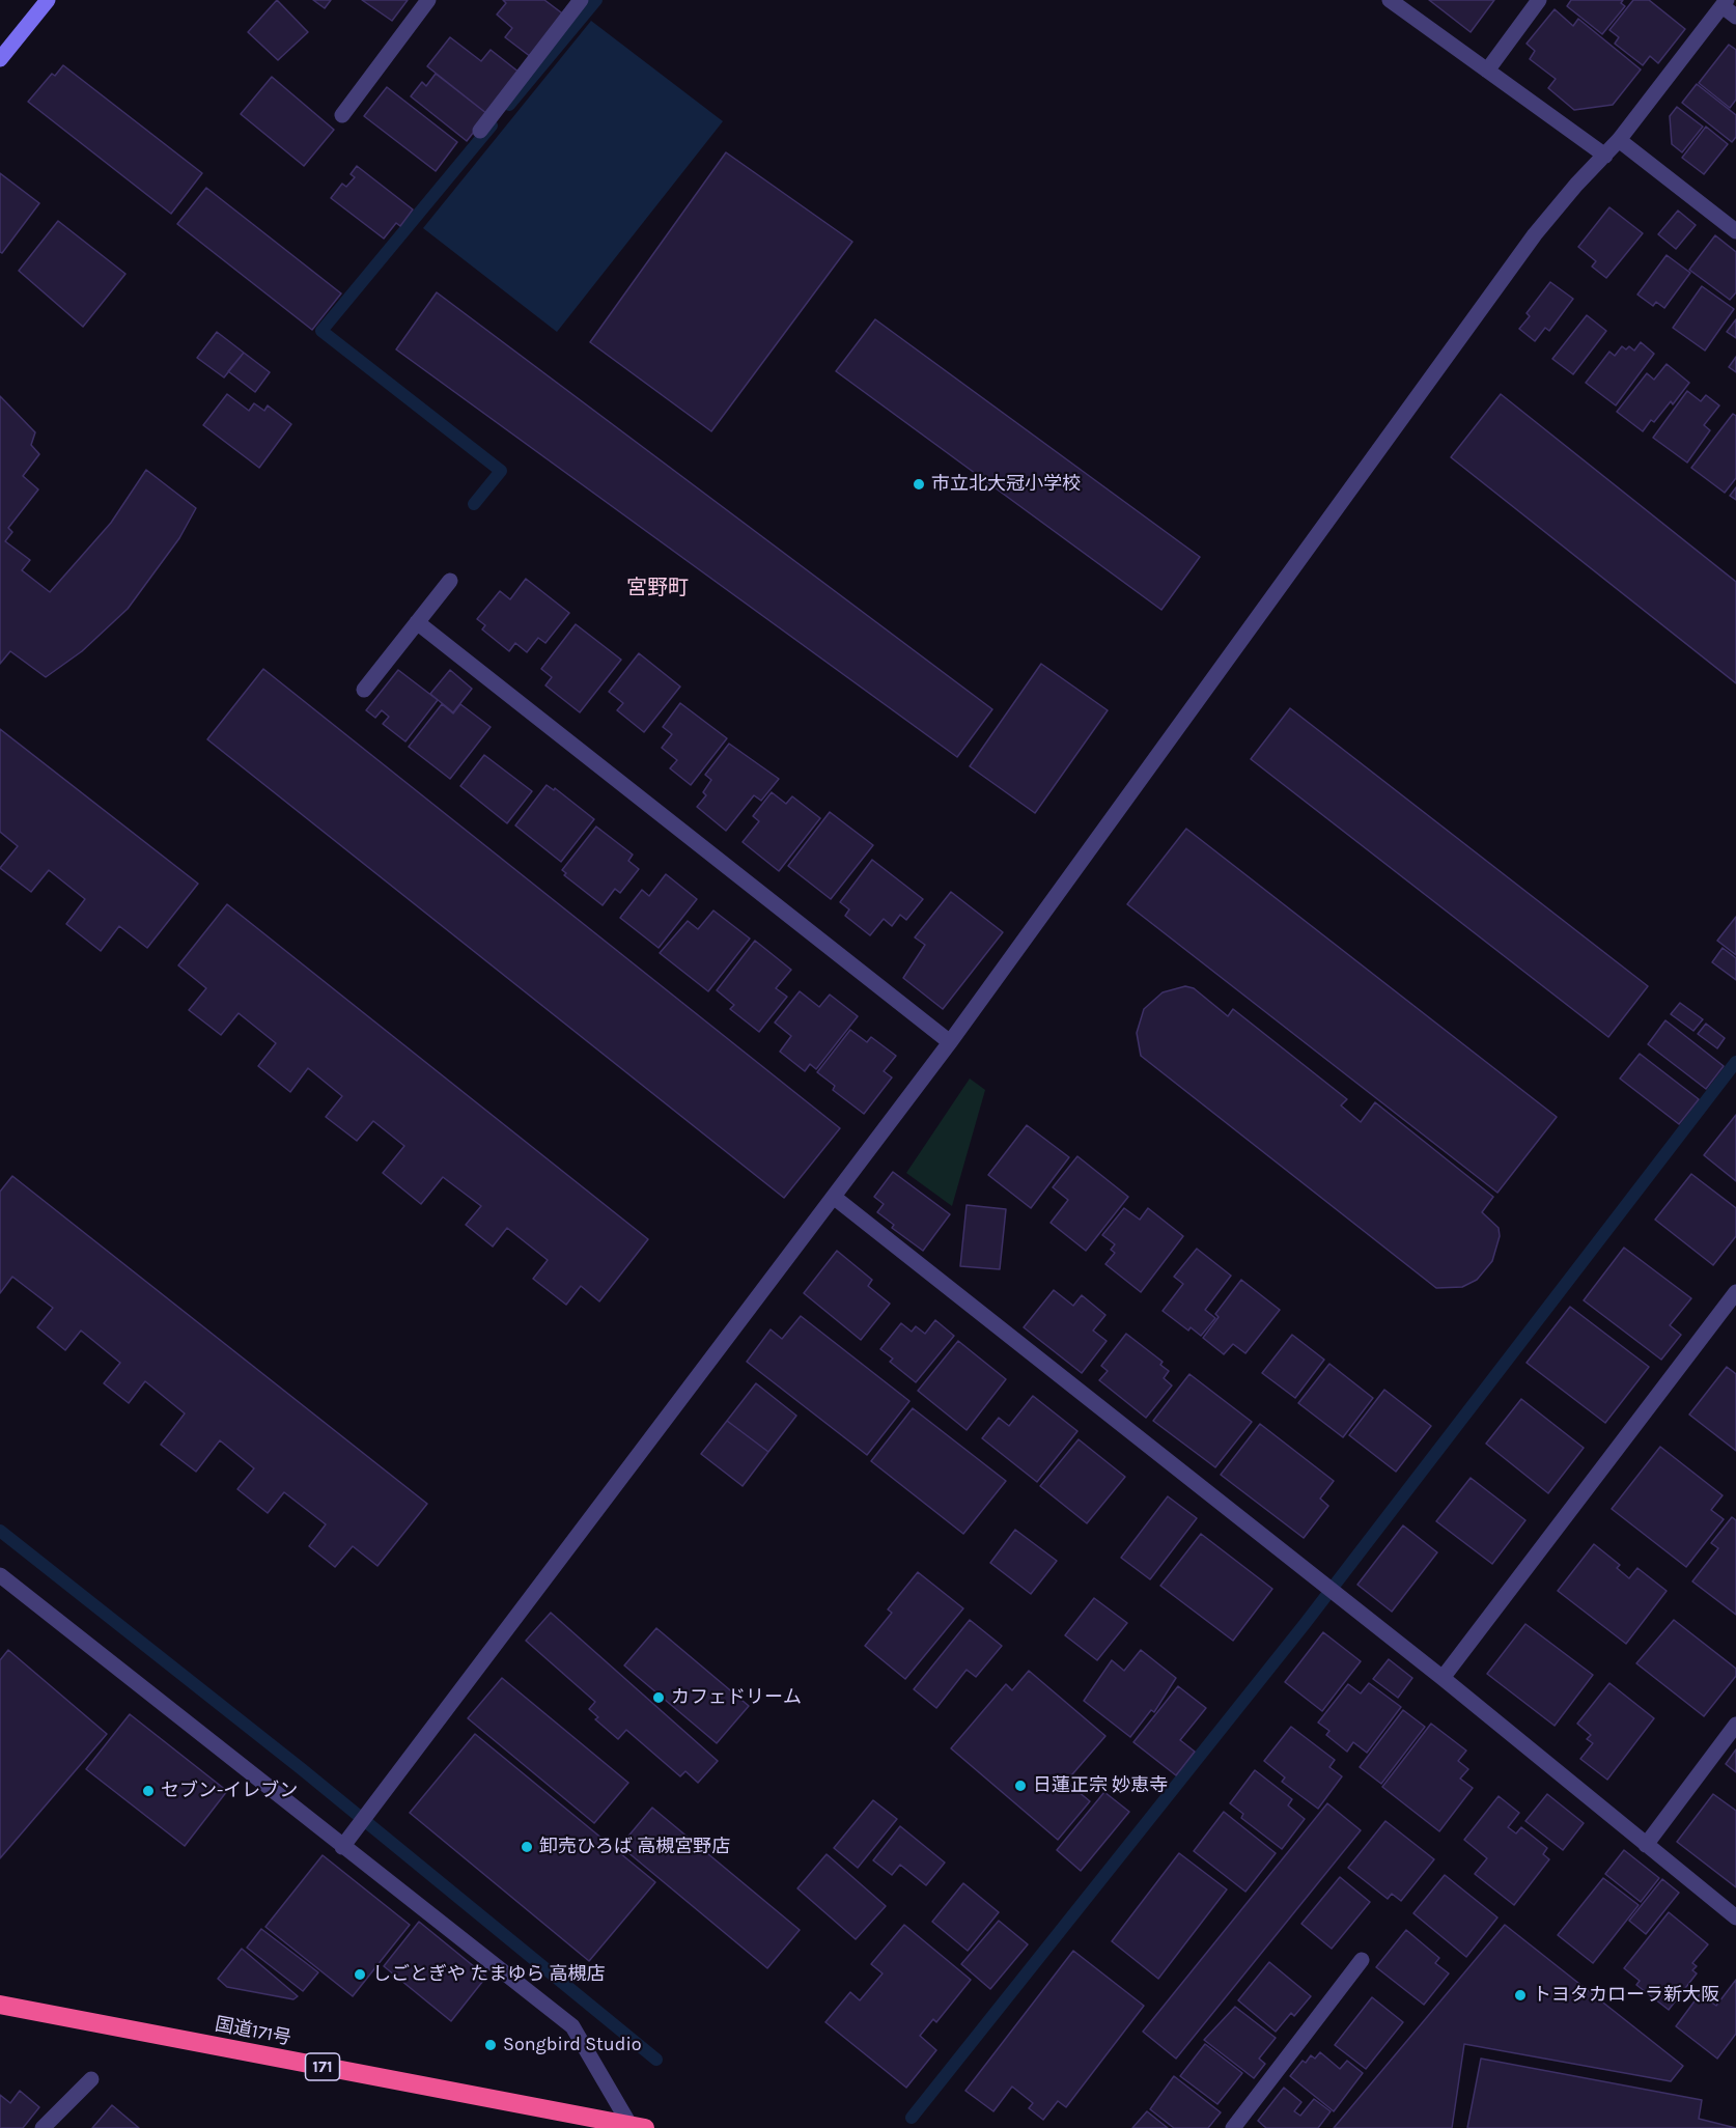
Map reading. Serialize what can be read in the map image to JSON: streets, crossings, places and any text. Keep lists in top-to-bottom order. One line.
{"streets":{"highway":["国道171号","171"]},"districts":["宮野町"],"places":["市立北大冠小学校","カフェドリーム","日蓮正宗 妙恵寺","セブン-イレブン","卸売ひろば 高槻宮野店","しごとぎや たまゆら 高槻店","トヨタカローラ新大阪","Songbird Studio"]}
